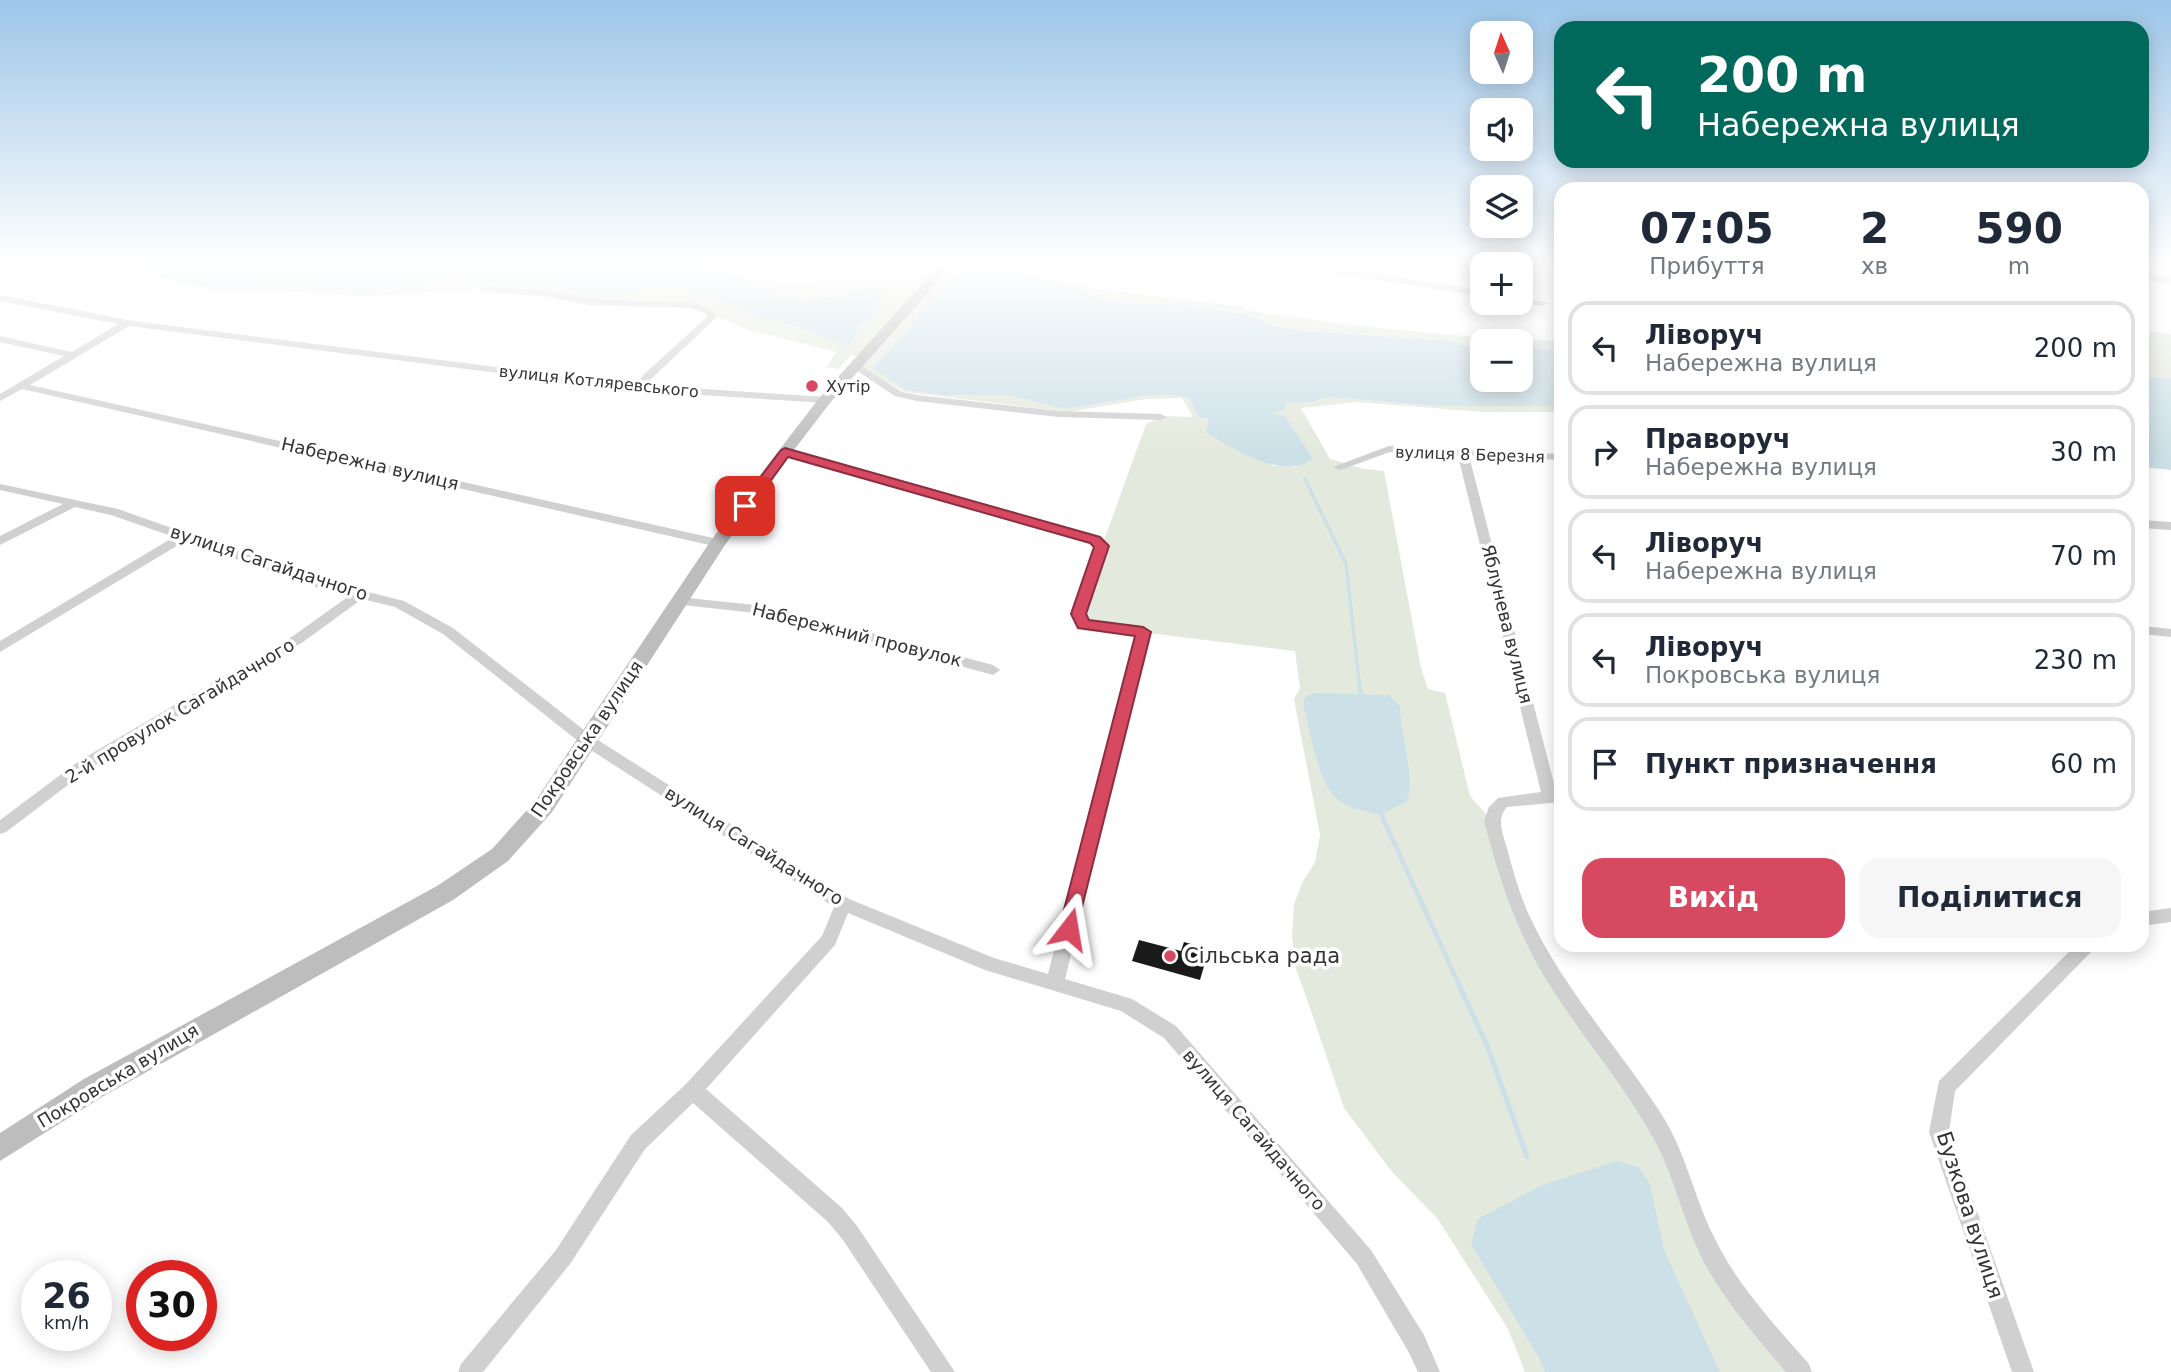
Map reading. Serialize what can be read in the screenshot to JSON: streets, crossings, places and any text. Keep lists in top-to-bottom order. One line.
{"streets":{"street":["вулиця Котляревського","вулиця 8 Березня","Набережна вулиця","вулиця Сагайдачного","Яблунева вулиця","Набережний провулок","2-й провулок Сагайдачного","Покровська вулиця","Бузкова вулиця"]},"crossings":[["вулиця Котляревського","Покровська вулиця"],["вулиця 8 Березня","Яблунева вулиця"],["Набережна вулиця","Покровська вулиця"],["вулиця Сагайдачного","2-й провулок Сагайдачного"],["вулиця Сагайдачного","Покровська вулиця"],["Набережний провулок","Покровська вулиця"]],"places":["Хутір","Сільська рада"],"north":"top","page":{"map_buttons":["+","−"],"turn":["200 m","Набережна вулиця"],"eta":["07:05","Прибуття","2","хв","590","m"],"list":[{"name":"Ліворуч","note":"Набережна вулиця","value":"200 m"},{"name":"Праворуч","note":"Набережна вулиця","value":"30 m"},{"name":"Ліворуч","note":"Набережна вулиця","value":"70 m"},{"name":"Ліворуч","note":"Покровська вулиця","value":"230 m"},{"name":"Пункт призначення","value":"60 m"}],"buttons":["Вихід","Поділитися"],"speed":"26 km/h","limit":"30"}}
